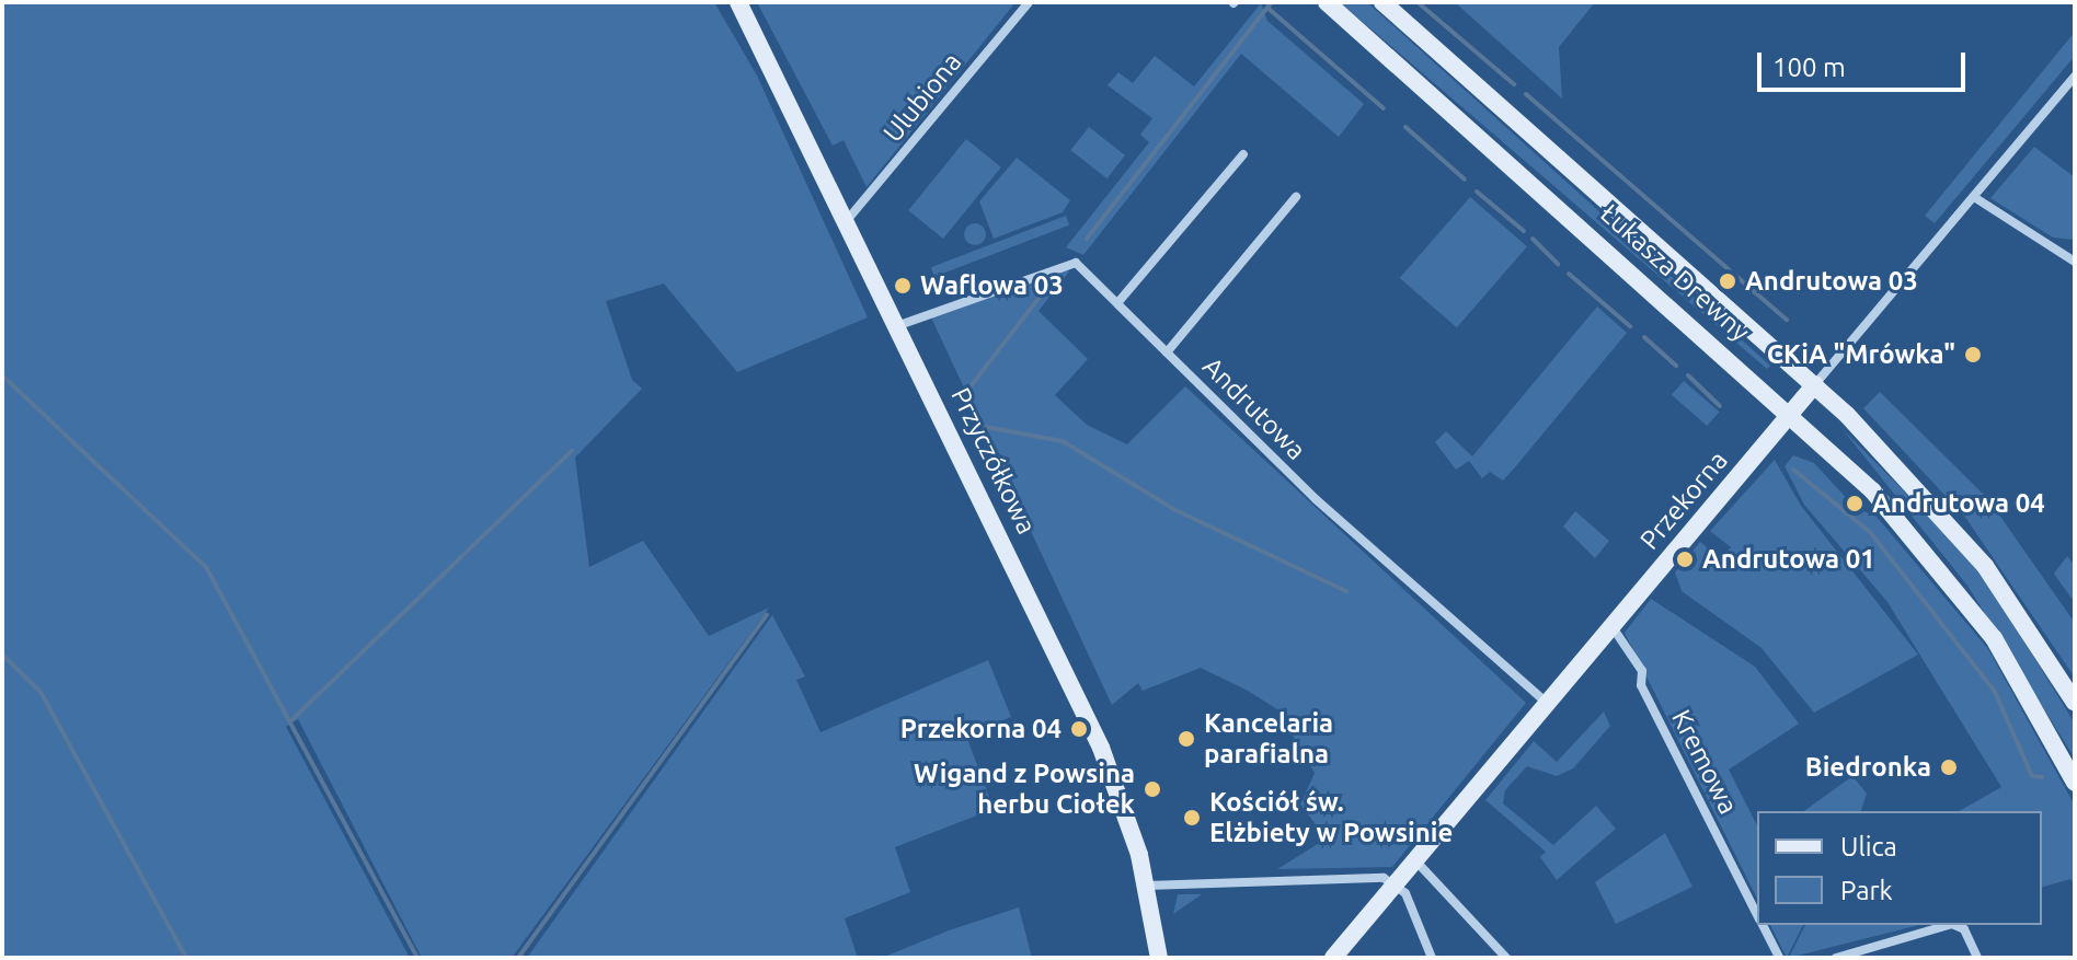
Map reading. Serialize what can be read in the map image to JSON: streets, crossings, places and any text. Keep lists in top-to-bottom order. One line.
{"streets":{"main road":["Łukasza Drewny","Przyczółkowa","Przekorna"],"street":["Ulubiona","Andrutowa","Kremowa"]},"crossings":[["Ulubiona","Przyczółkowa"],["Łukasza Drewny","Przekorna"],["Andrutowa","Przyczółkowa"],["Andrutowa","Przekorna"],["Przekorna","Kremowa"]],"places":["Andrutowa 03","Waflowa 03","CKiA \"Mrówka\"","Andrutowa 04","Andrutowa 01","Przekorna 04","Kancelaria parafialna","Biedronka","Wigand z Powsina herbu Ciołek","Kościół św. Elżbiety w Powsinie"],"legend":["Ulica","Park"],"scale_bar":"100 m"}
